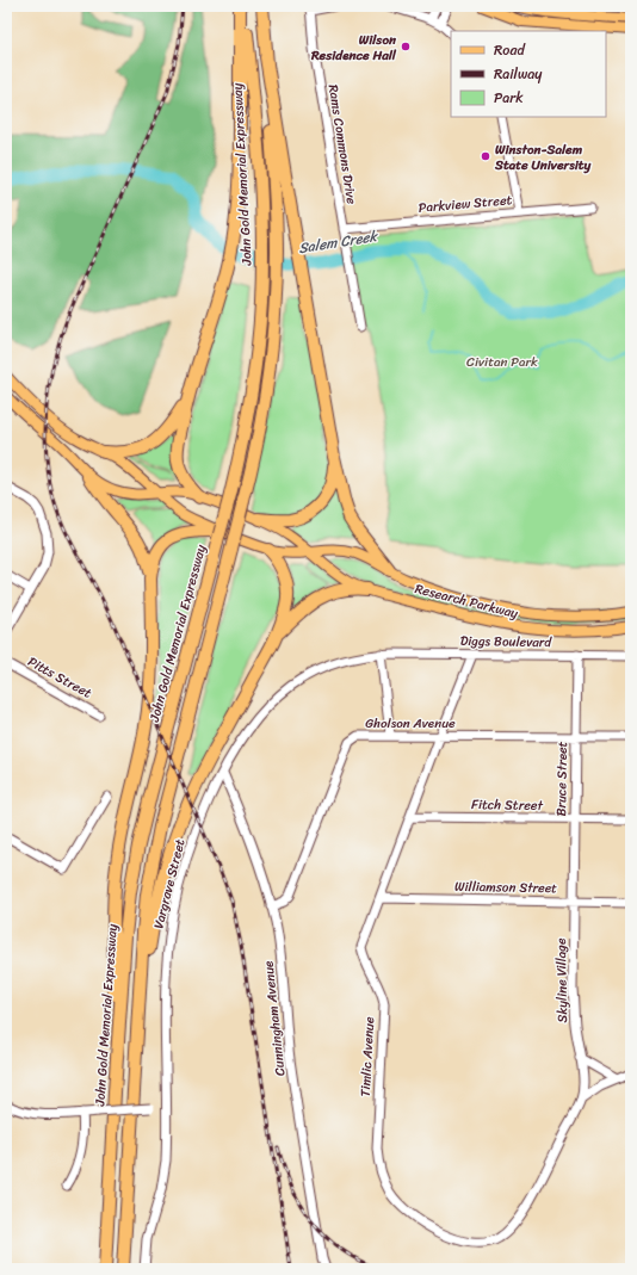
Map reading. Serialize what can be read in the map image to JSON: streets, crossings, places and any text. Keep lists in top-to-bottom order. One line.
{"streets":{"highway":["John Gold Memorial Expressway"],"main road":["Research Parkway"],"street":["Rams Commons Drive","Parkview Street","Diggs Boulevard","Pitts Street","Gholson Avenue","Bruce Street","Fitch Street","Vargrave Street","Williamson Street","Skyline Village","Cunningham Avenue","Timlic Avenue"]},"crossings":[["Rams Commons Drive","Parkview Street"],["John Gold Memorial Expressway","Research Parkway"],["Diggs Boulevard","Bruce Street"],["Diggs Boulevard","Vargrave Street"],["Diggs Boulevard","Timlic Avenue"],["Gholson Avenue","Bruce Street"],["Gholson Avenue","Cunningham Avenue"],["Gholson Avenue","Timlic Avenue"],["Bruce Street","Fitch Street"],["Bruce Street","Williamson Street"],["Bruce Street","Skyline Village"],["Fitch Street","Timlic Avenue"],["Vargrave Street","Cunningham Avenue"],["Williamson Street","Skyline Village"],["Williamson Street","Timlic Avenue"],["Skyline Village","Timlic Avenue"]],"water":["Salem Creek"],"parks":["Civitan Park"],"places":["Wilson Residence Hall","Winston-Salem State University"],"legend":["Road","Railway","Park"]}
